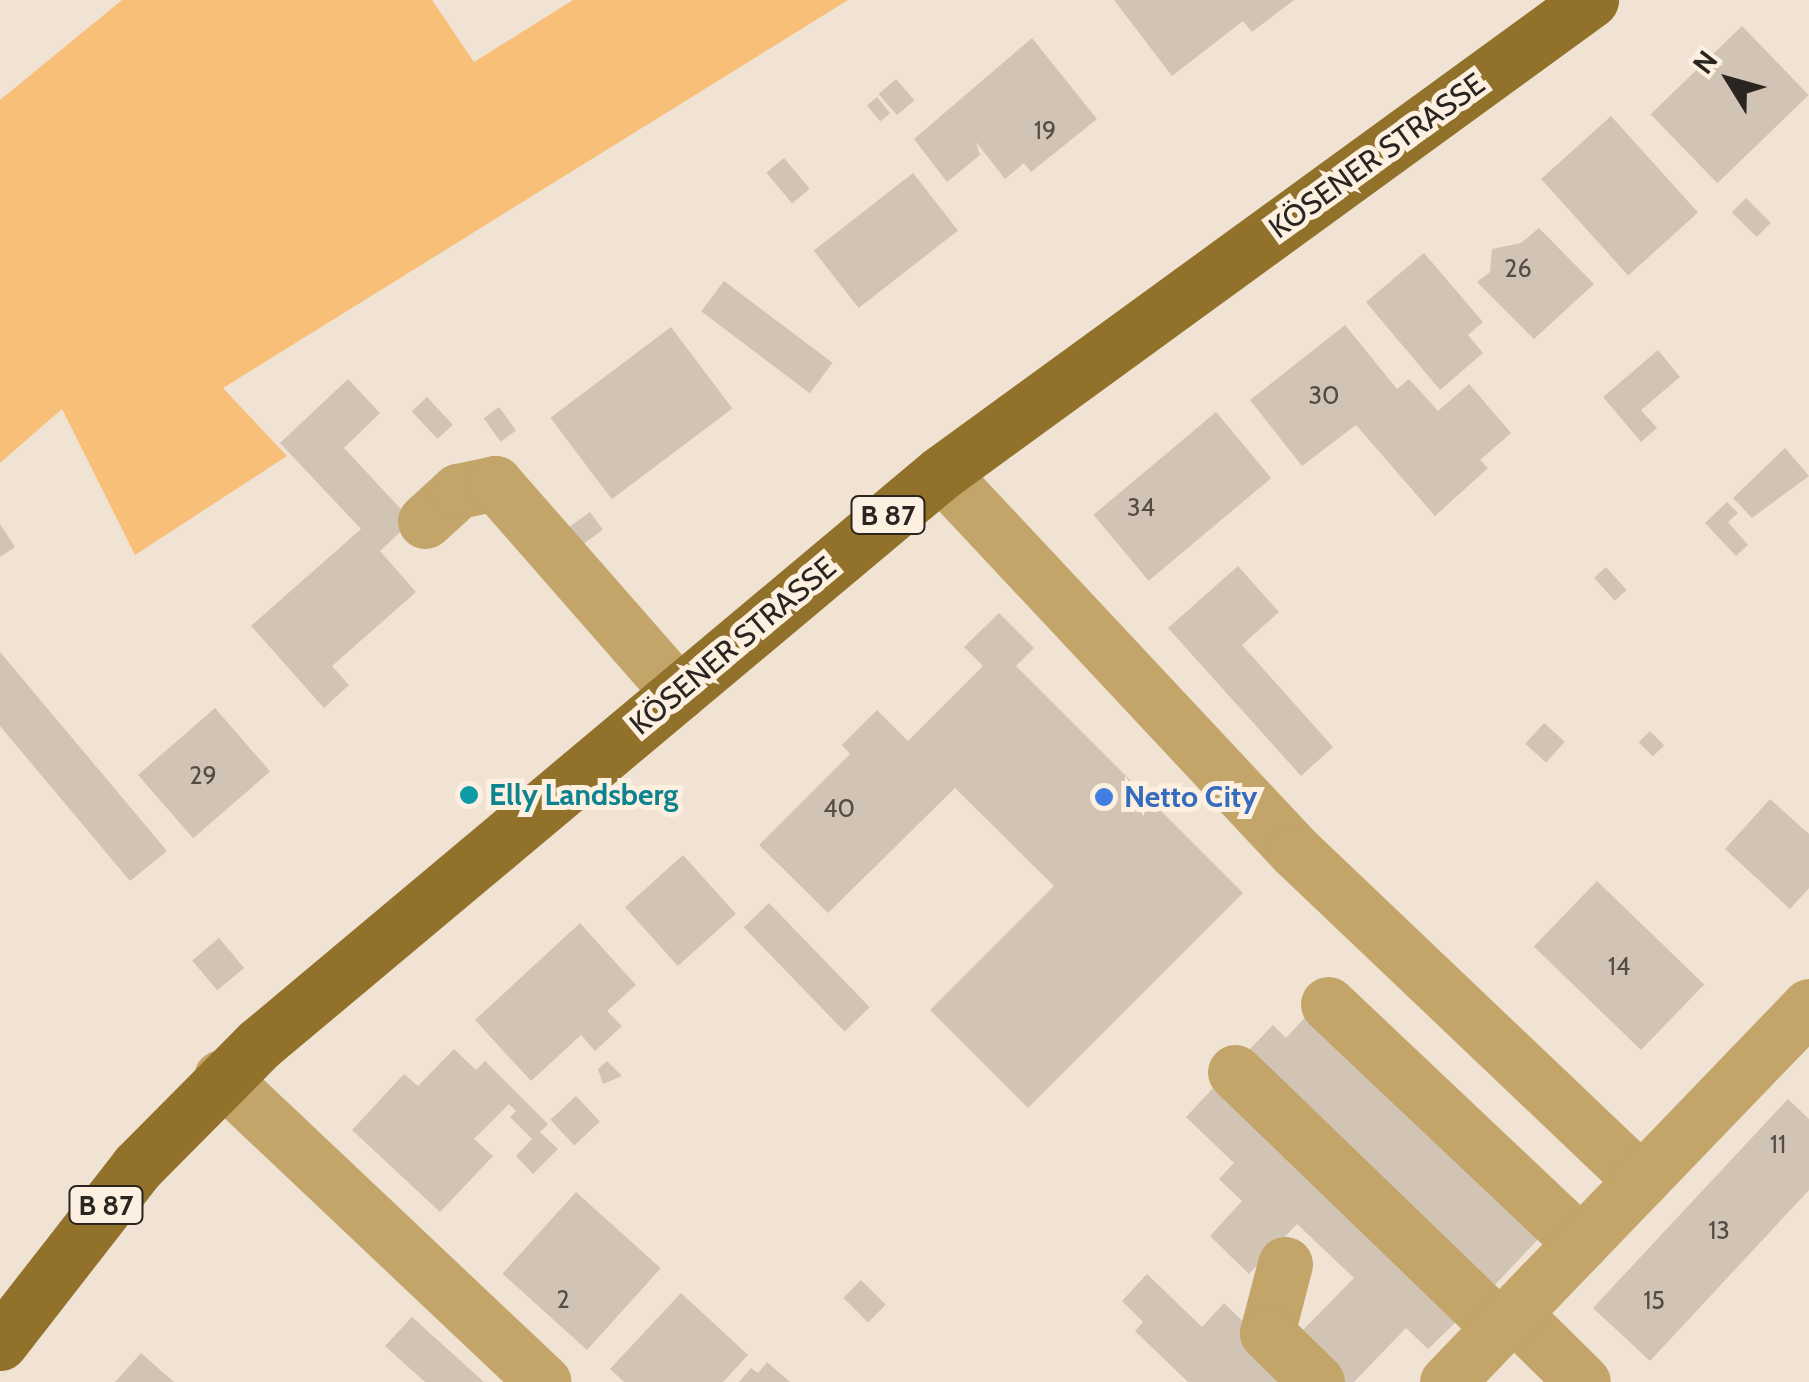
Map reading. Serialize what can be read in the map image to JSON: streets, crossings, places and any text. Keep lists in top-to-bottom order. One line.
{"streets":{"main road":["KÖSENER STRASSE","B 87"]},"places":["Elly Landsberg","Netto City"],"house_numbers":["19","26","30","34","29","40","14","11","13","2","15"],"north":"top left"}
